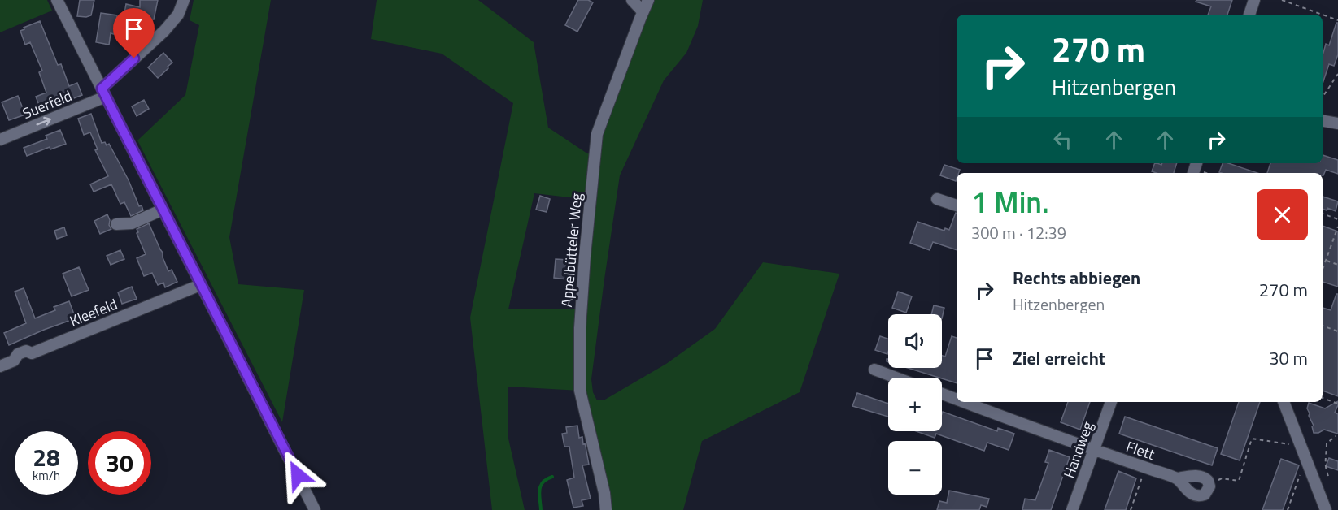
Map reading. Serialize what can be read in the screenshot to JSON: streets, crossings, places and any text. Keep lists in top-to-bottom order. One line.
{"streets":{"street":["Suerfeld","Appelbütteler Weg","Kleefeld","Handweg","Flett"]},"crossings":[["Handweg","Flett"]],"one_way":["Suerfeld"],"page":{"turn":["270 m","Hitzenbergen"],"heading":["1 Min.","300 m · 12:39"],"list":[{"name":"Rechts abbiegen","note":"Hitzenbergen","value":"270 m"},{"name":"Ziel erreicht","value":"30 m"}],"map_buttons":["+","−"],"speed":"28 km/h","limit":"30"}}
